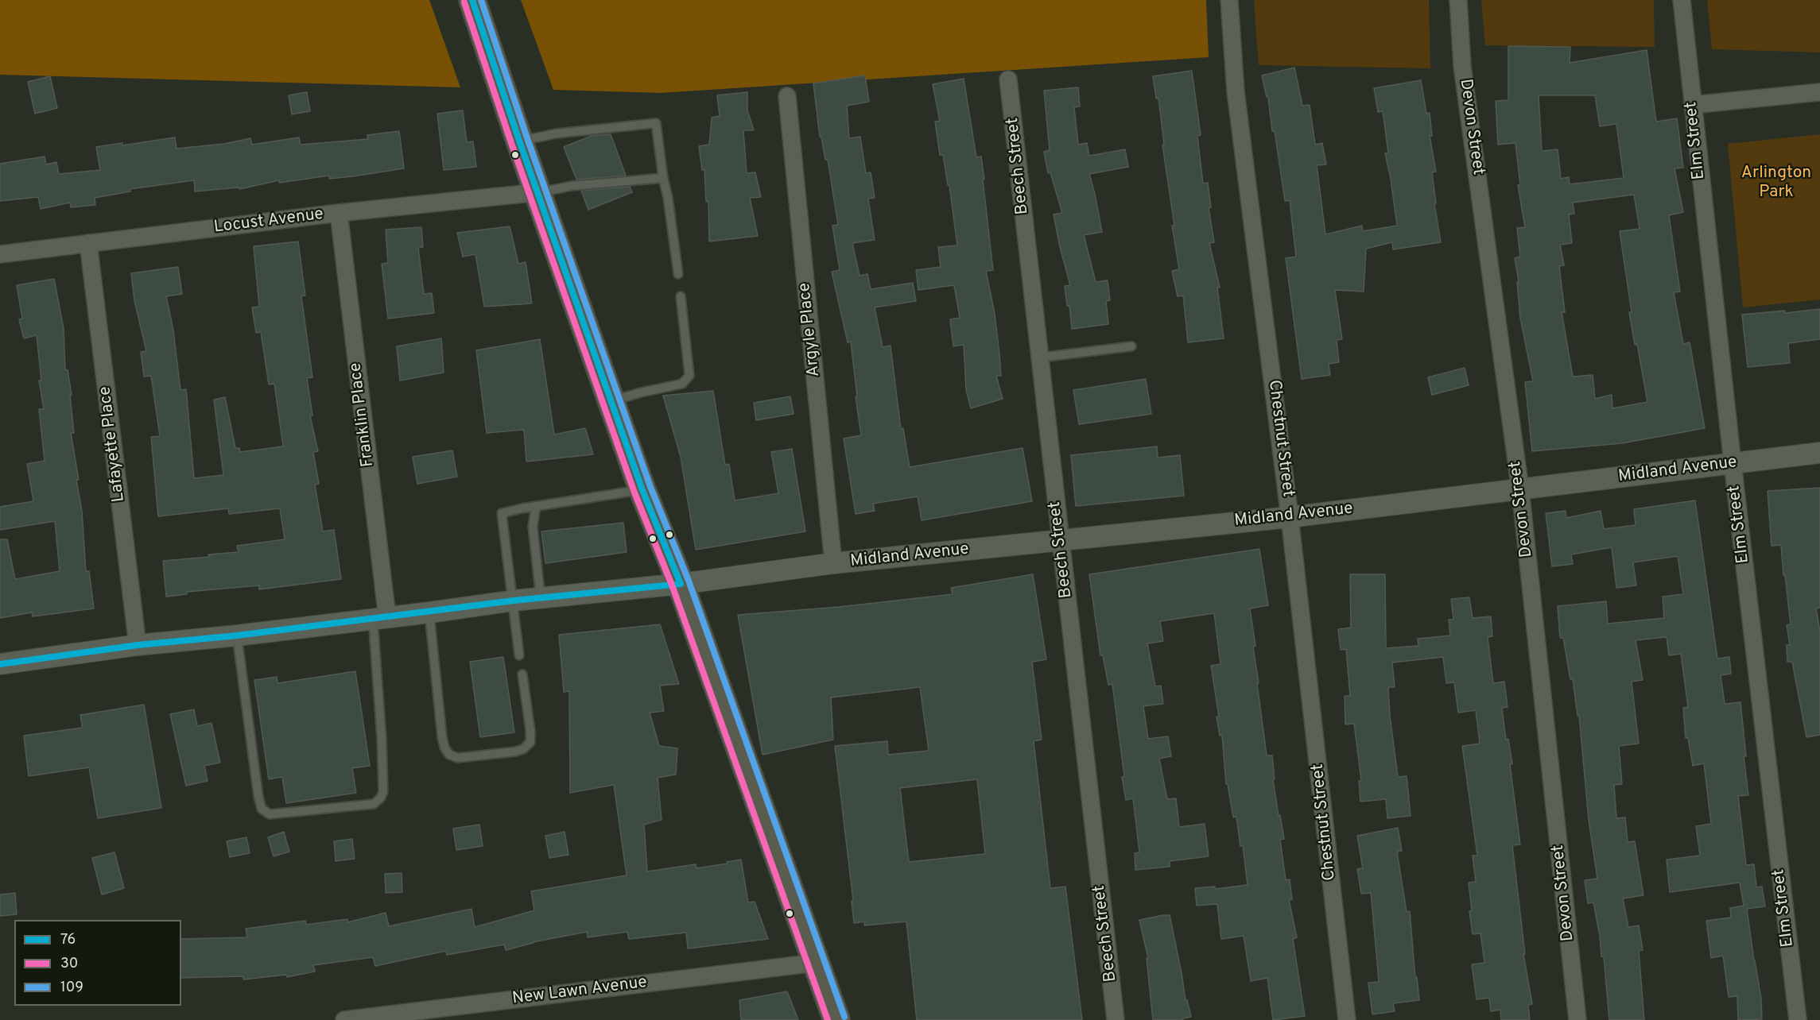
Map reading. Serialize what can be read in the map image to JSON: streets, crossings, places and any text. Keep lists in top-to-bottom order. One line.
{"streets":{"street":["Devon Street","Elm Street","Beech Street","Locust Avenue","Argyle Place","Franklin Place","Chestnut Street","Lafayette Place","Midland Avenue","New Lawn Avenue"]},"crossings":[["Devon Street","Midland Avenue"],["Elm Street","Midland Avenue"],["Beech Street","Midland Avenue"],["Locust Avenue","Franklin Place"],["Locust Avenue","Lafayette Place"],["Argyle Place","Midland Avenue"],["Franklin Place","Midland Avenue"],["Chestnut Street","Midland Avenue"],["Lafayette Place","Midland Avenue"]],"parks":["Arlington Park"],"lines":["transit line 76","transit line 109","transit line 30"],"legend":["76","30","109"]}
